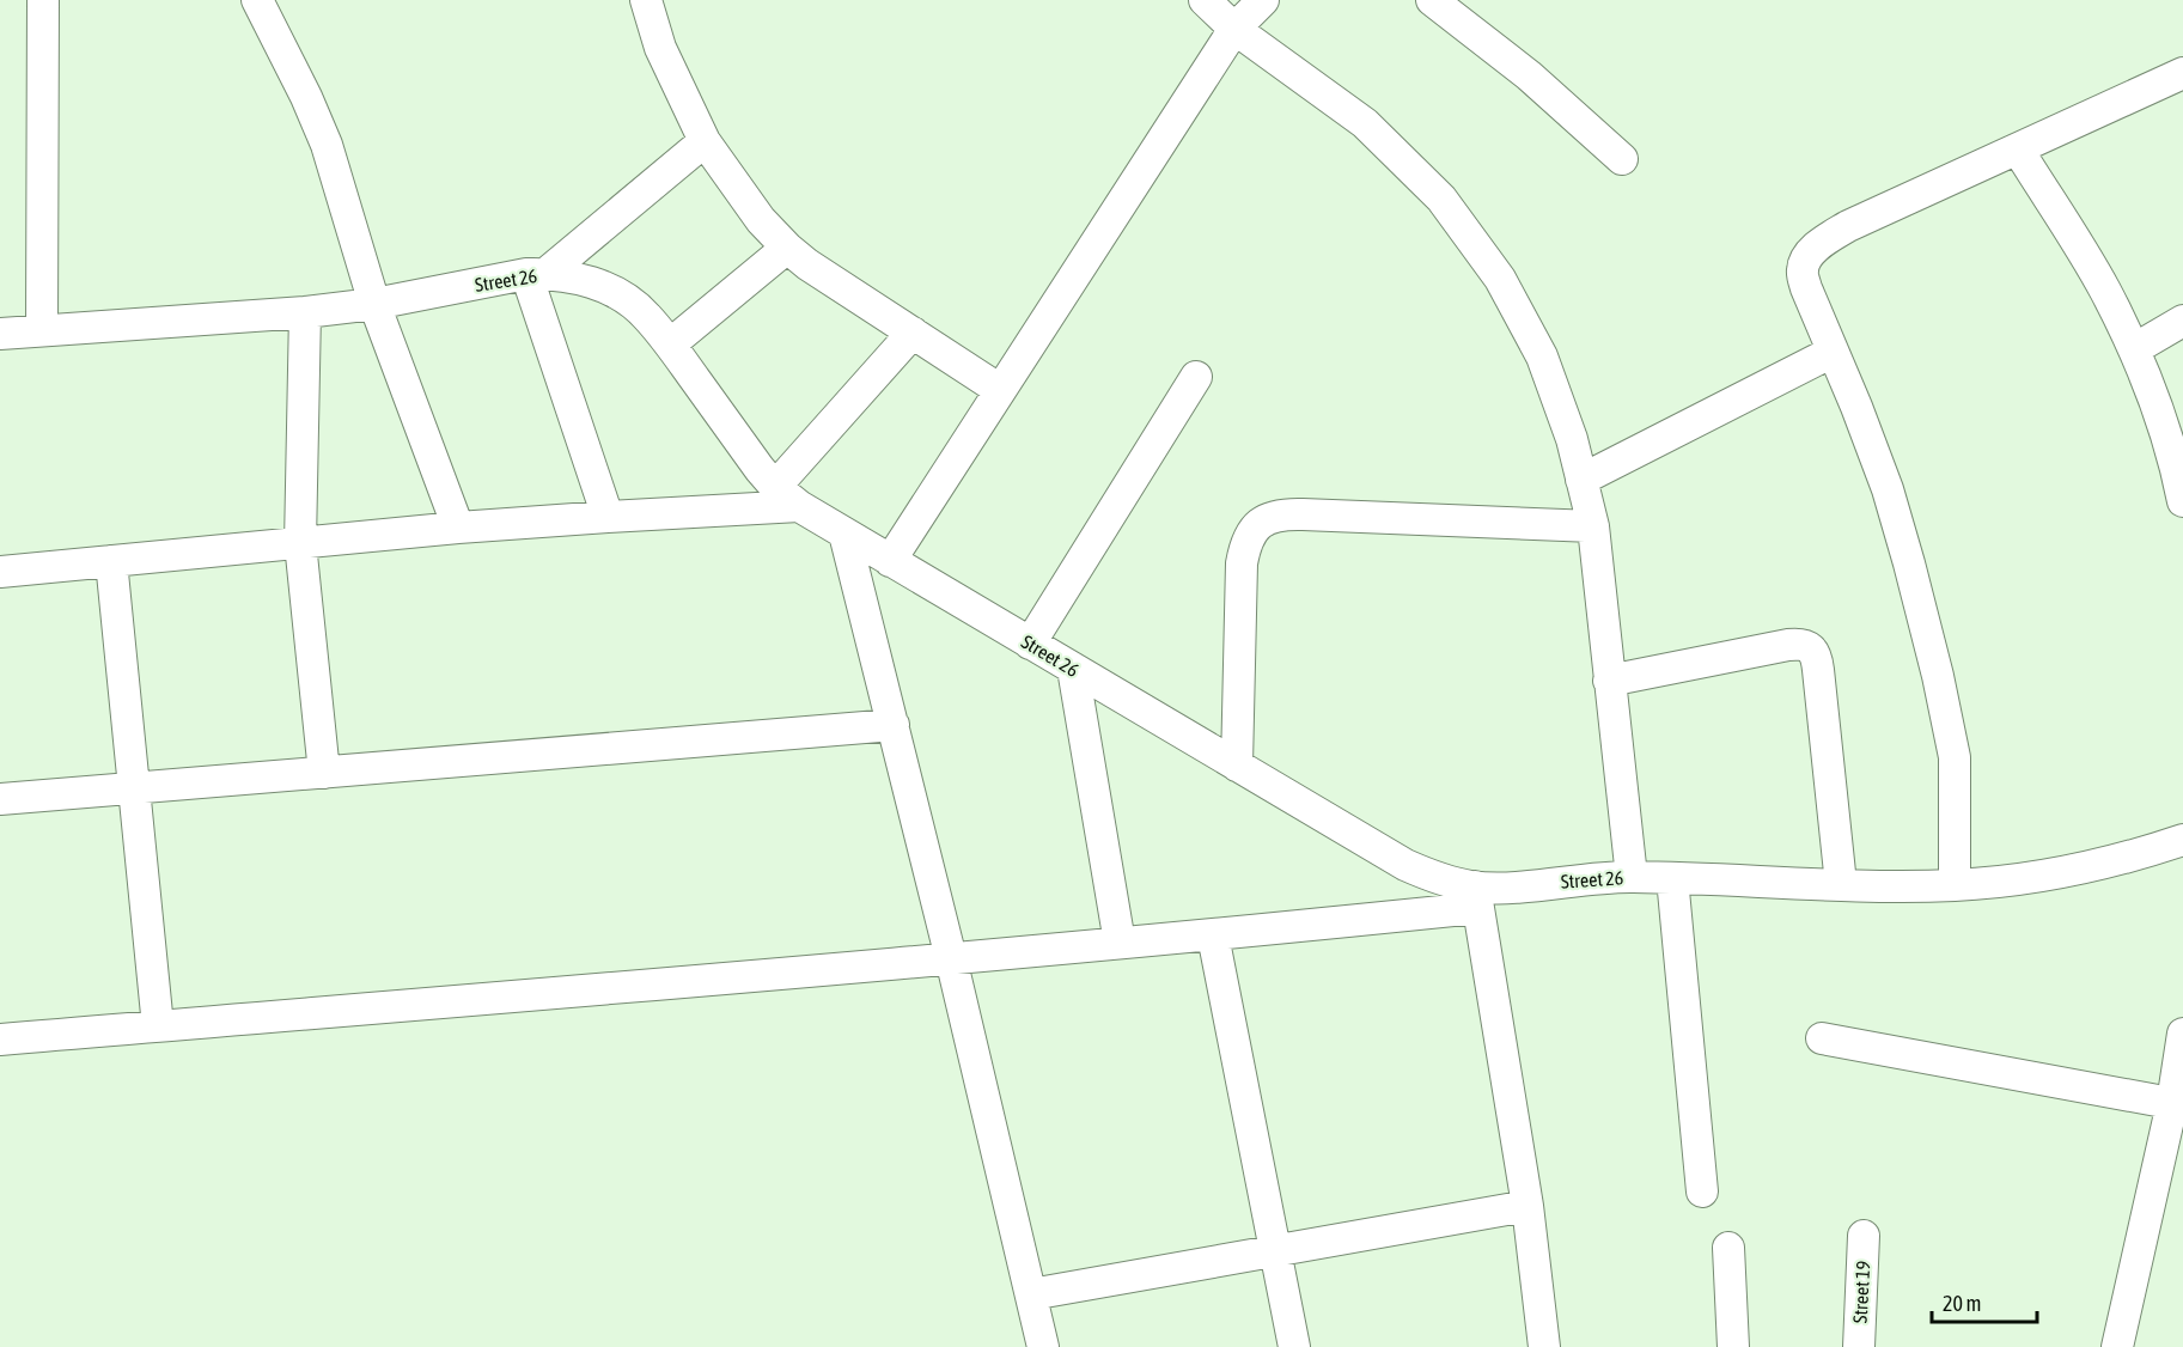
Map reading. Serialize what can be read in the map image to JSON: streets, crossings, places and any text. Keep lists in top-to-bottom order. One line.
{"streets":{"street":["Street 26","Street 19"]},"scale_bar":"20 m"}
